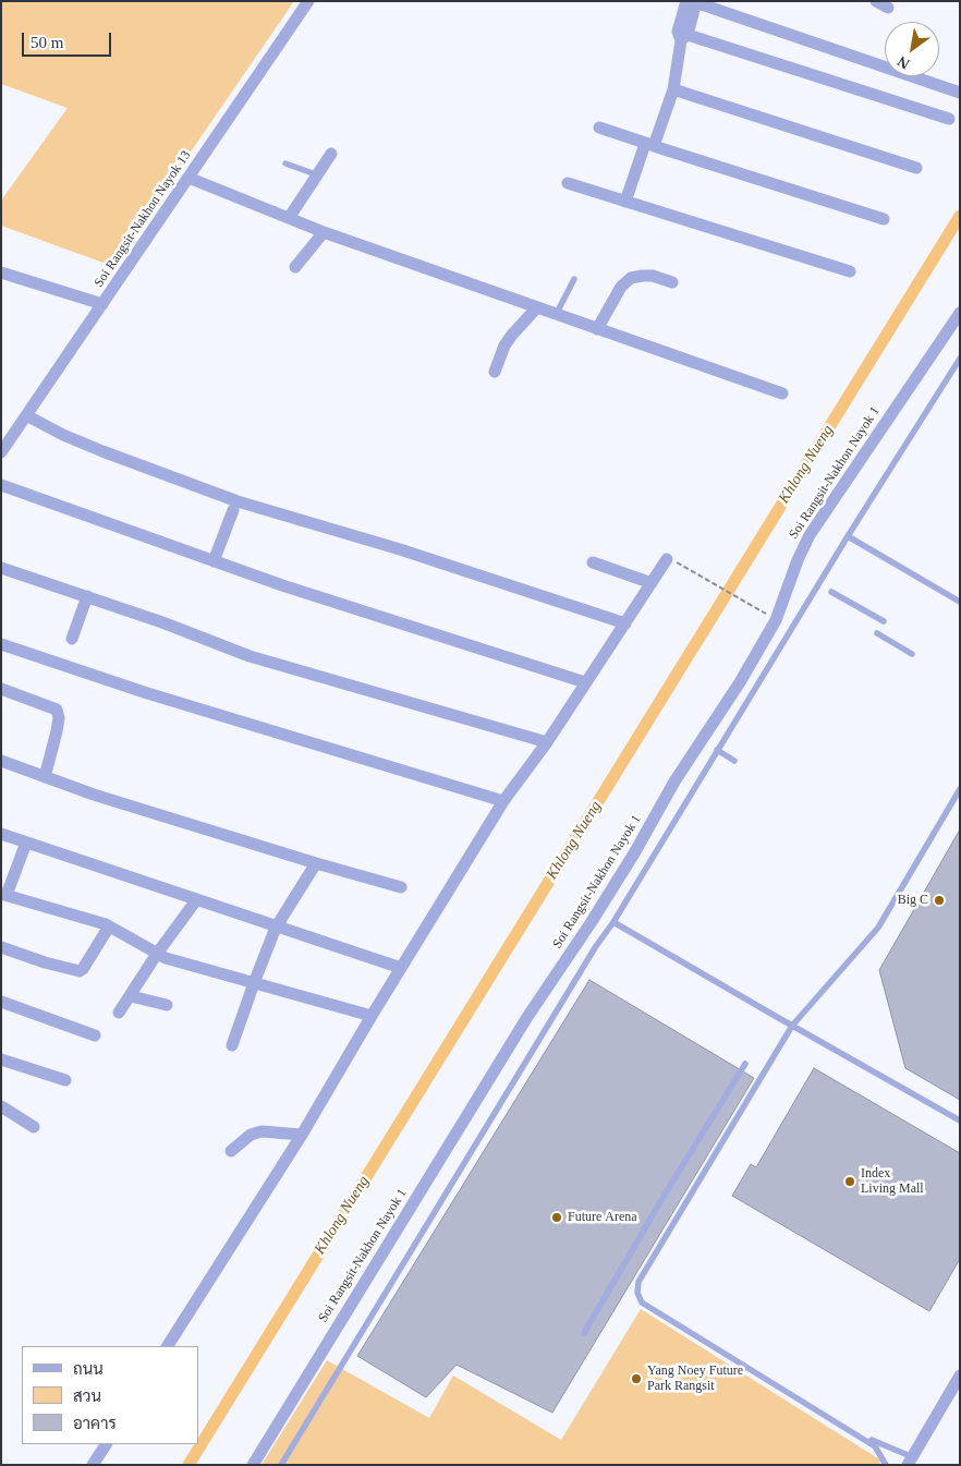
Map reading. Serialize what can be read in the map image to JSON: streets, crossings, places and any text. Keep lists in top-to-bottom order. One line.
{"streets":{"street":["Soi Rangsit-Nakhon Nayok 13","Soi Rangsit-Nakhon Nayok 1"]},"water":["Khlong Nueng"],"places":["Big C","Index Living Mall","Future Arena","Yang Noey Future Park Rangsit"],"legend":["ถนน","สวน","อาคาร"],"scale_bar":"50 m","north":"bottom left"}
